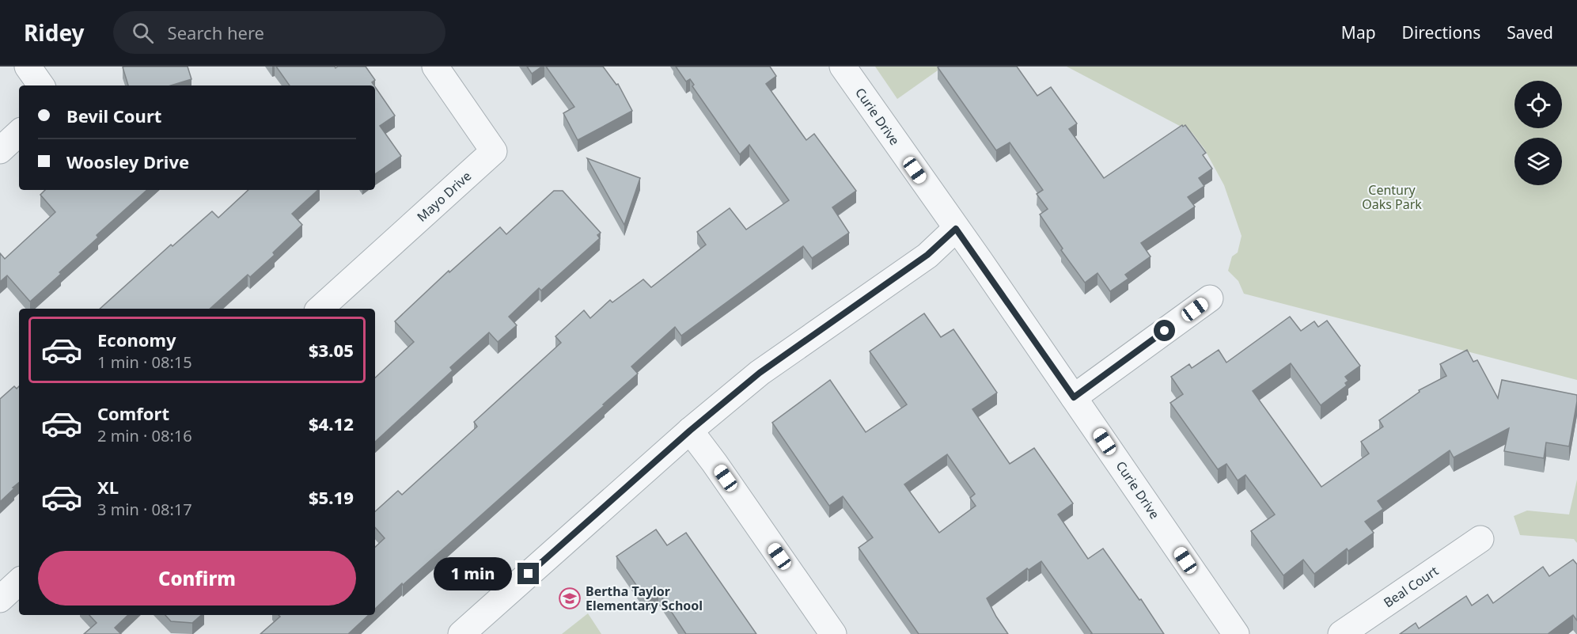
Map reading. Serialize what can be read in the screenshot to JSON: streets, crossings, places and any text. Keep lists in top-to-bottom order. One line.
{"streets":{"street":["Curie Drive","Mayo Drive","Beal Court"]},"parks":["Century Oaks Park"],"places":{"school or university":["Bertha Taylor Elementary School"]},"page":{"header":"Ridey","search":"Search here","nav":["Map","Directions","Saved"],"banner":["Bevil Court","Woosley Drive"],"list":[{"name":"Economy","note":"1 min · 08:15","value":"$3.05"},{"name":"Comfort","note":"2 min · 08:16","value":"$4.12"},{"name":"XL","note":"3 min · 08:17","value":"$5.19"}],"buttons":"Confirm","bubble":"1 min"}}
